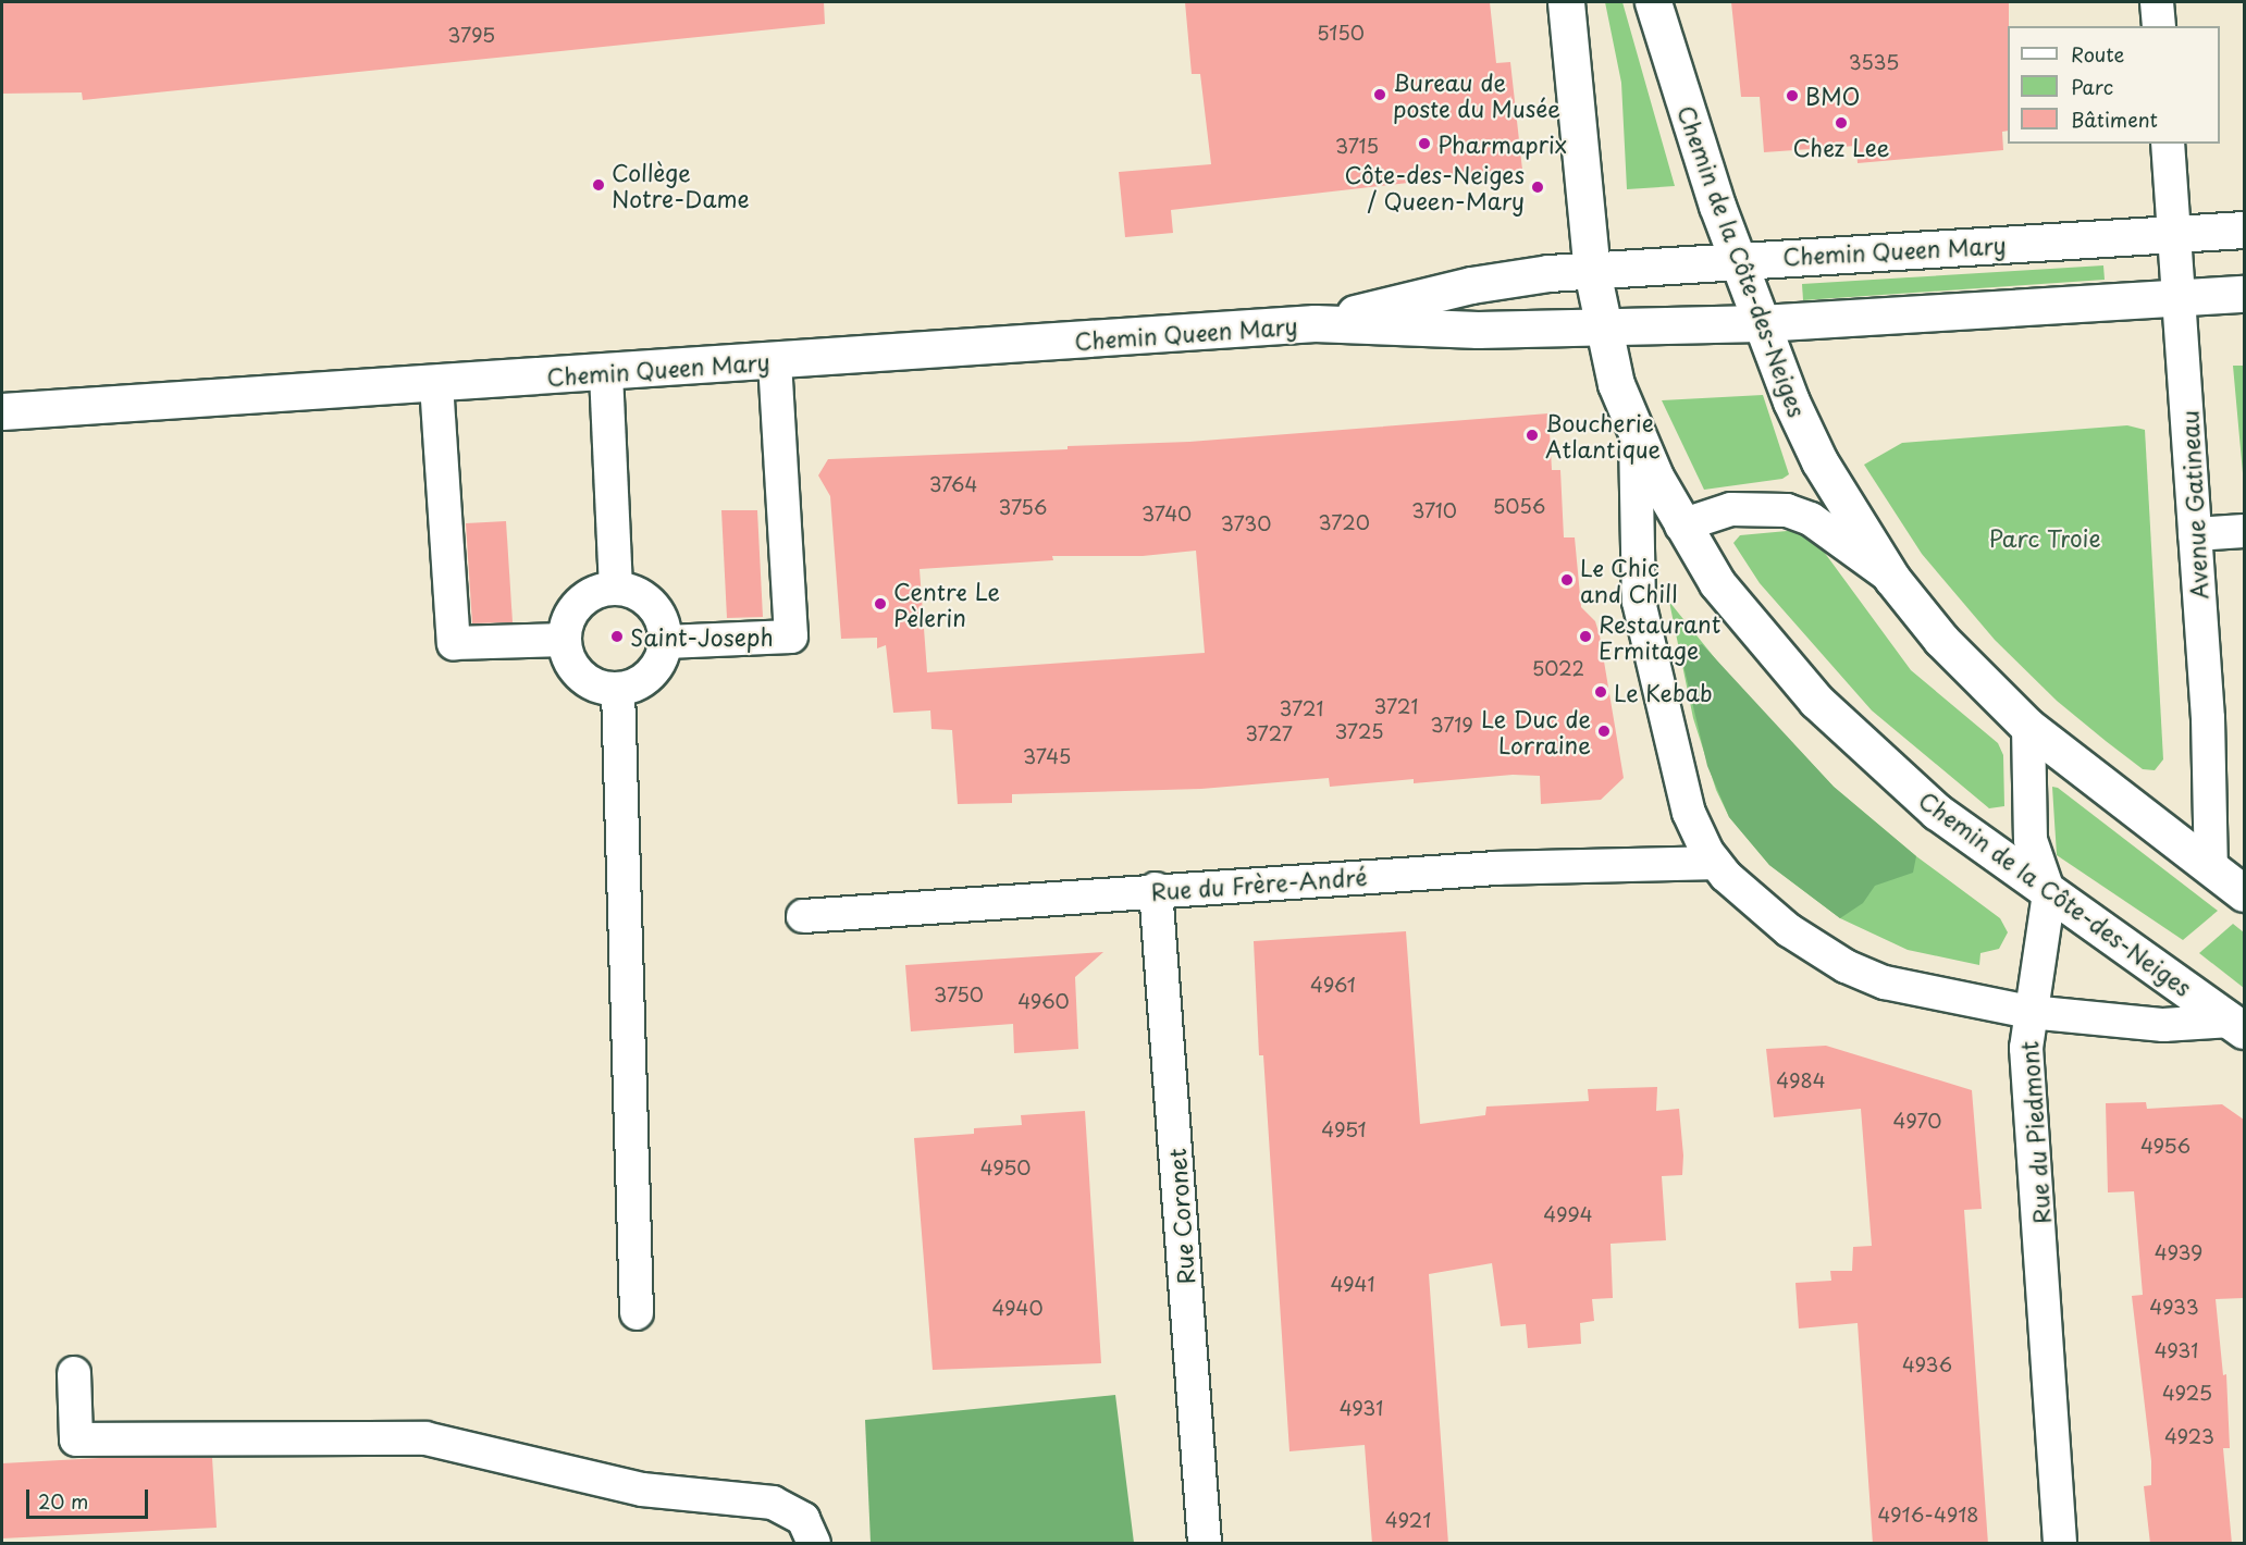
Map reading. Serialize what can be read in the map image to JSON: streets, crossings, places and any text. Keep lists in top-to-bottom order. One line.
{"streets":{"street":["Chemin Queen Mary","Chemin de la Côte-des-Neiges","Avenue Gatineau","Rue du Frère-André","Rue du Piedmont","Rue Coronet"]},"crossings":[["Chemin Queen Mary","Chemin de la Côte-des-Neiges"],["Chemin Queen Mary","Avenue Gatineau"],["Chemin de la Côte-des-Neiges","Avenue Gatineau"],["Chemin de la Côte-des-Neiges","Rue du Frère-André"],["Chemin de la Côte-des-Neiges","Rue du Piedmont"],["Rue du Frère-André","Rue Coronet"]],"parks":["Parc Troie"],"places":["Bureau de poste du Musée","BMO","Chez Lee","Pharmaprix","Collège Notre-Dame","Côte-des-Neiges / Queen-Mary","Boucherie Atlantique","Le Chic and Chill","Centre Le Pèlerin","Saint-Joseph","Restaurant Ermitage","Le Kebab","Le Duc de Lorraine"],"house_numbers":["5150","3795","3535","3715","3764","5056","3756","3710","3740","3720","3730","5022","3721","3721","3719","3725","3727","3745","4961","3750","4960","4984","4970","4951","4956","4950","4994","4939","4941","4933","4940","4931","4936","4925","4931","4923","4916-4918","4921"],"legend":["Route","Parc","Bâtiment"],"scale_bar":"20 m"}
